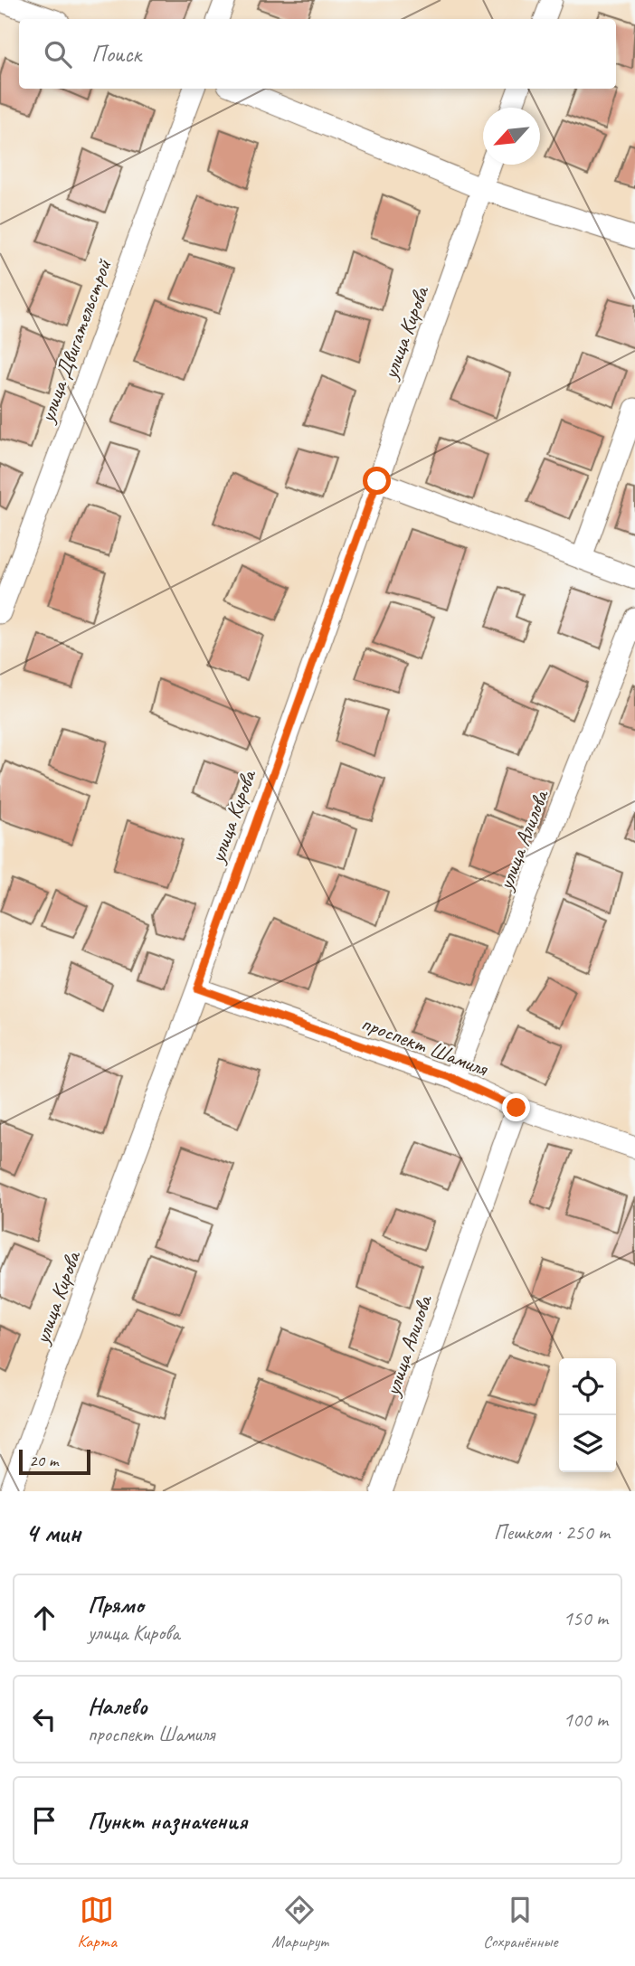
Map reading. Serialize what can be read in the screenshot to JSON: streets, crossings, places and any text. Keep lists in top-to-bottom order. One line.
{"streets":{"street":["улица Кирова","улица Двигательстрой","улица Алилова","проспект Шамиля"]},"crossings":[["улица Кирова","проспект Шамиля"],["улица Алилова","проспект Шамиля"]],"scale_bar":"20 m","north":"bottom left","page":{"search":"Поиск","scale":"20 m","heading":["4 мин","Пешком · 250 m"],"list":[["Прямо","улица Кирова","150 m"],["Налево","проспект Шамиля","100 m"],"Пункт назначения"],"nav":["Карта","Маршрут","Сохранённые"]}}
